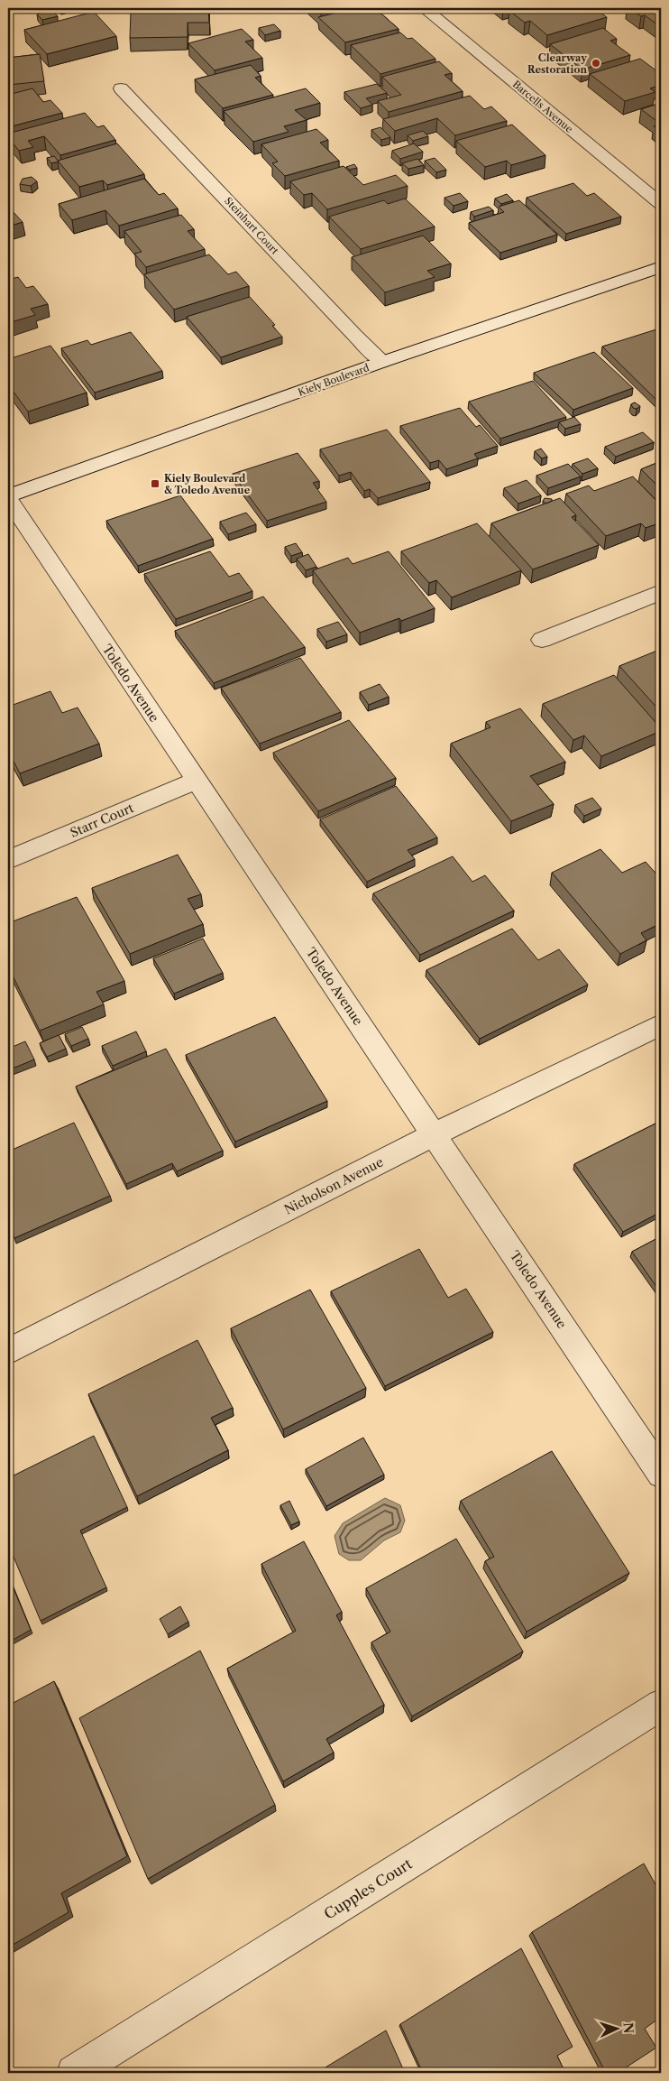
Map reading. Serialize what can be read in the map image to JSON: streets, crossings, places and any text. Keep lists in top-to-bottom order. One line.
{"streets":{"street":["Barcells Avenue","Steinhart Court","Kiely Boulevard","Toledo Avenue","Starr Court","Nicholson Avenue","Cupples Court"]},"crossings":[["Steinhart Court","Kiely Boulevard"],["Kiely Boulevard","Toledo Avenue"],["Toledo Avenue","Starr Court"],["Toledo Avenue","Nicholson Avenue"]],"places":{"other":["Clearway Restoration"],"transit":["Kiely Boulevard & Toledo Avenue"]},"north":"right"}
